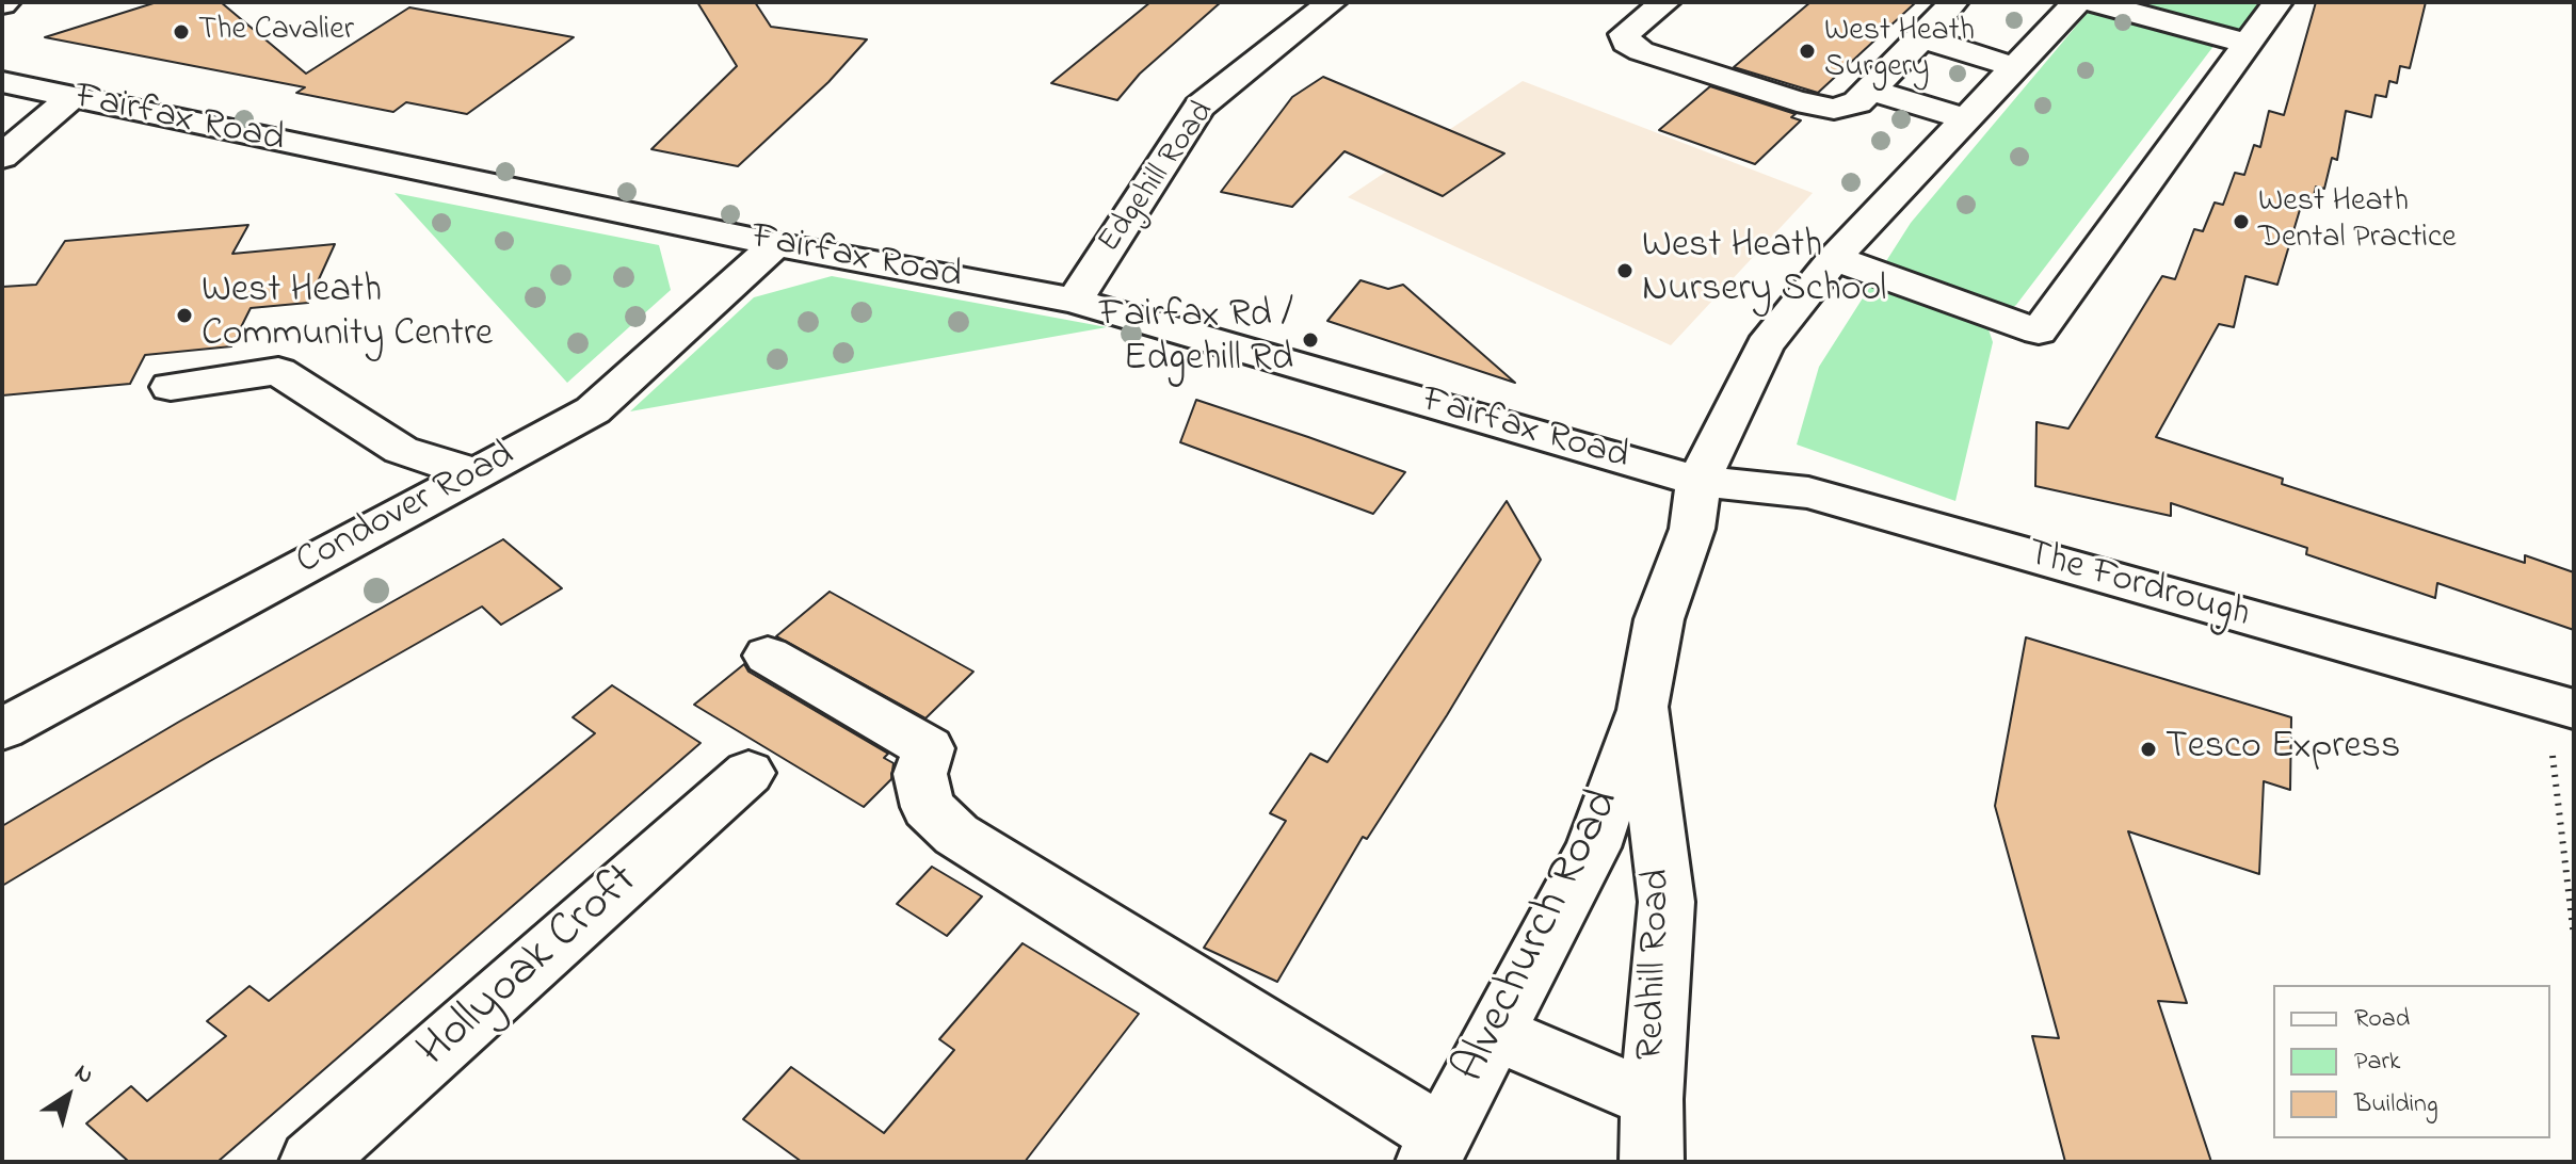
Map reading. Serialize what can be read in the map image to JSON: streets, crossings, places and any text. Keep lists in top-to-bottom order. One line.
{"streets":{"street":["Fairfax Road","Edgehill Road","Condover Road","The Fordrough","Alvechurch Road","Redhill Road","Hollyoak Croft"]},"crossings":[["Fairfax Road","Edgehill Road"],["Fairfax Road","Condover Road"],["Fairfax Road","The Fordrough"],["Fairfax Road","Redhill Road"],["The Fordrough","Redhill Road"],["Alvechurch Road","Redhill Road"]],"places":["The Cavalier","West Heath Surgery","West Heath Dental Practice","West Heath Nursery School","West Heath Community Centre","Fairfax Rd / Edgehill Rd","Tesco Express"],"legend":["Road","Park","Building"],"north":"top right"}
